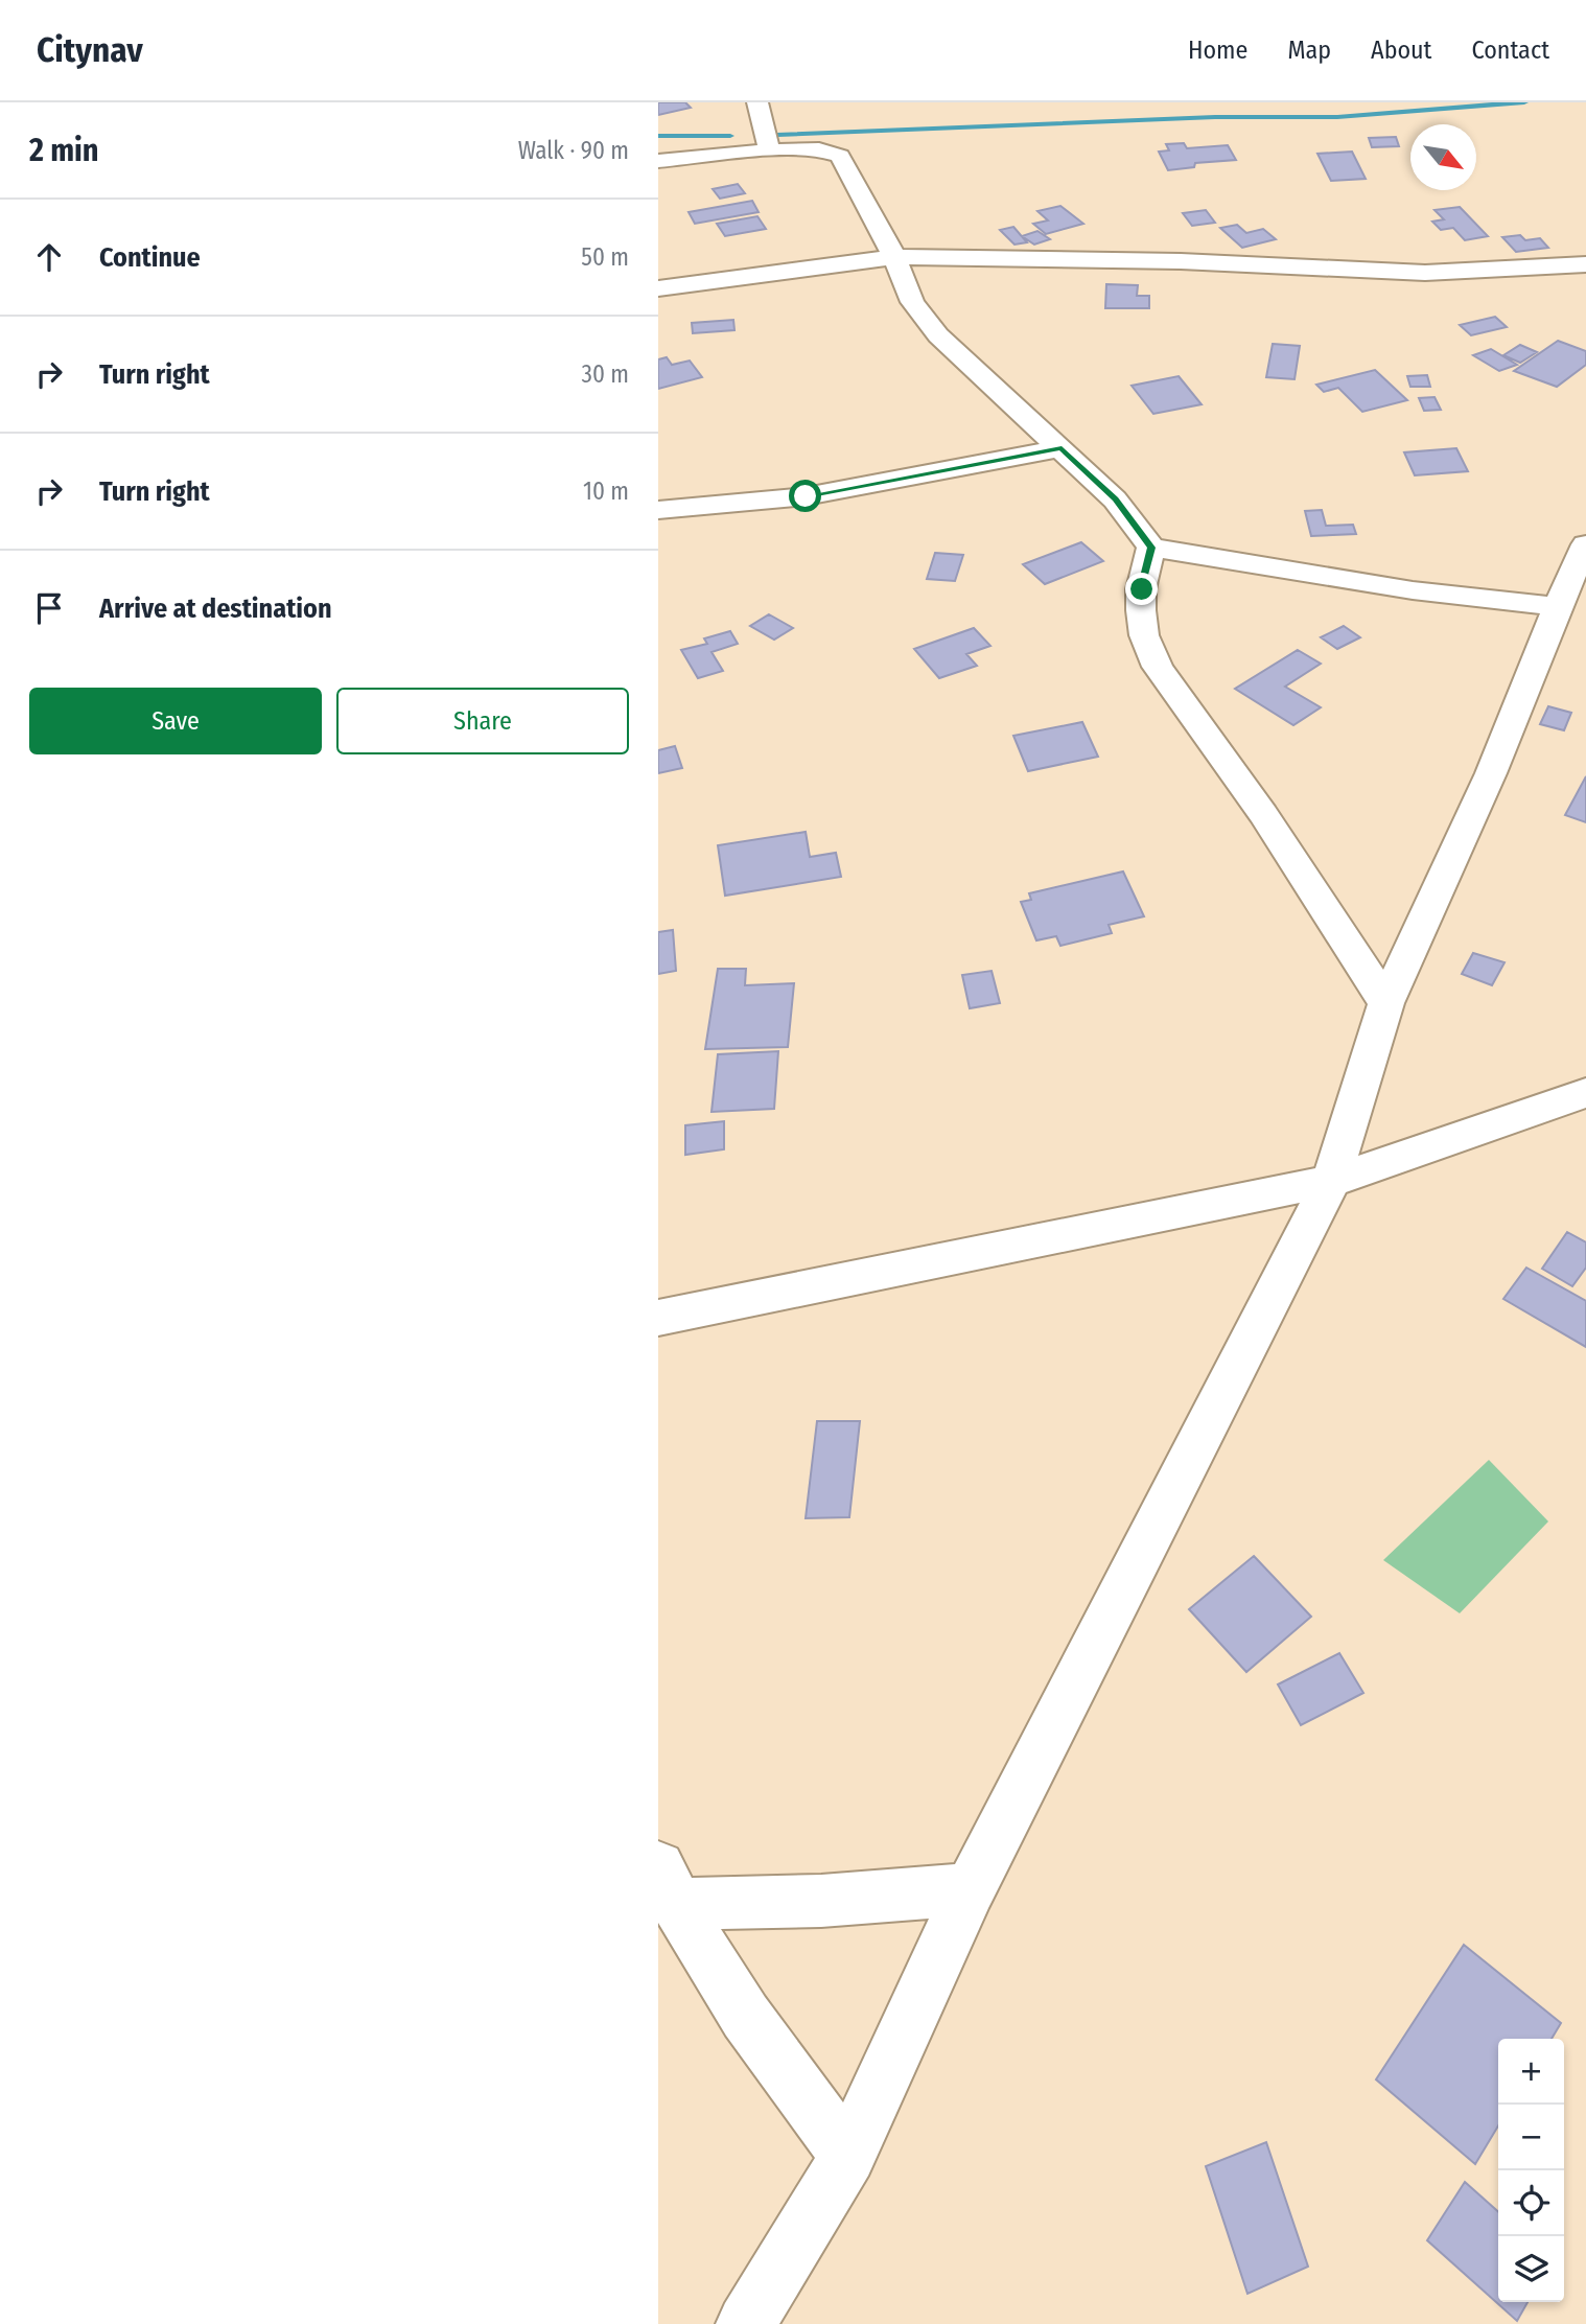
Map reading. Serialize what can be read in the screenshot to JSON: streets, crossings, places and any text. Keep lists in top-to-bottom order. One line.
{"north":"bottom right","page":{"header":"Citynav","nav":["Home","Map","About","Contact"],"heading":["2 min","Walk · 90 m"],"list":[["Continue","50 m"],["Turn right","30 m"],["Turn right","10 m"],"Arrive at destination"],"buttons":["Save","Share"],"map_buttons":["+","−"]}}
